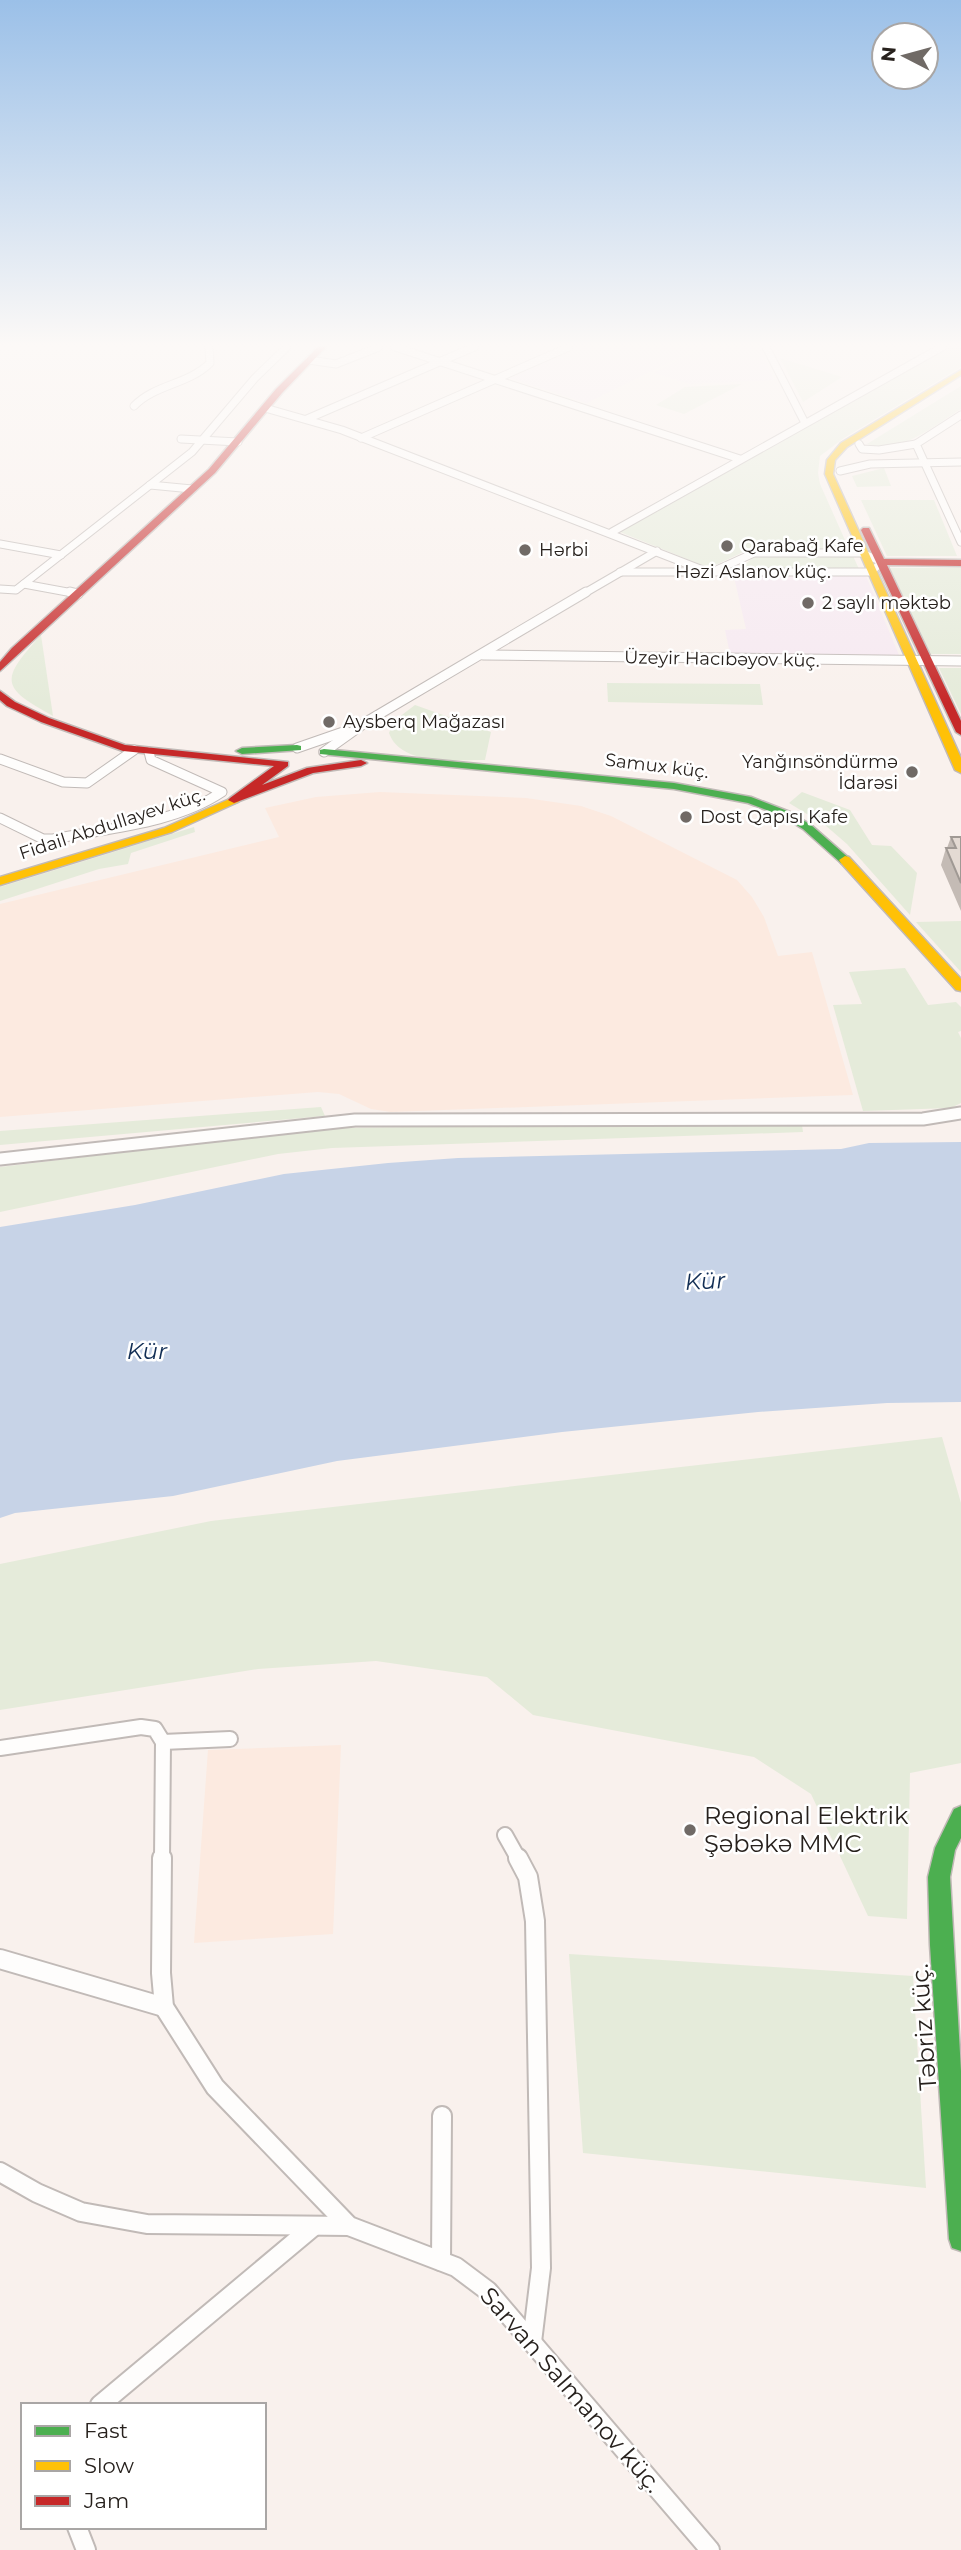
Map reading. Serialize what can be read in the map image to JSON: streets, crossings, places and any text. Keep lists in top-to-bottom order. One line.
{"streets":{"main road":["Samux küç.","Fidail Abdullayev küç.","Təbriz küç."],"street":["Həzi Aslanov küç.","Üzeyir Hacıbəyov küç.","Sarvan Salmanov küç."]},"water":["Kür"],"places":["Qarabağ Kafe","Hərbi","2 saylı məktəb","Aysberq Mağazası","Yanğınsöndürmə İdarəsi","Dost Qapısı Kafe","Regional Elektrik Şəbəkə MMC"],"legend":["Fast","Slow","Jam"],"north":"left"}
